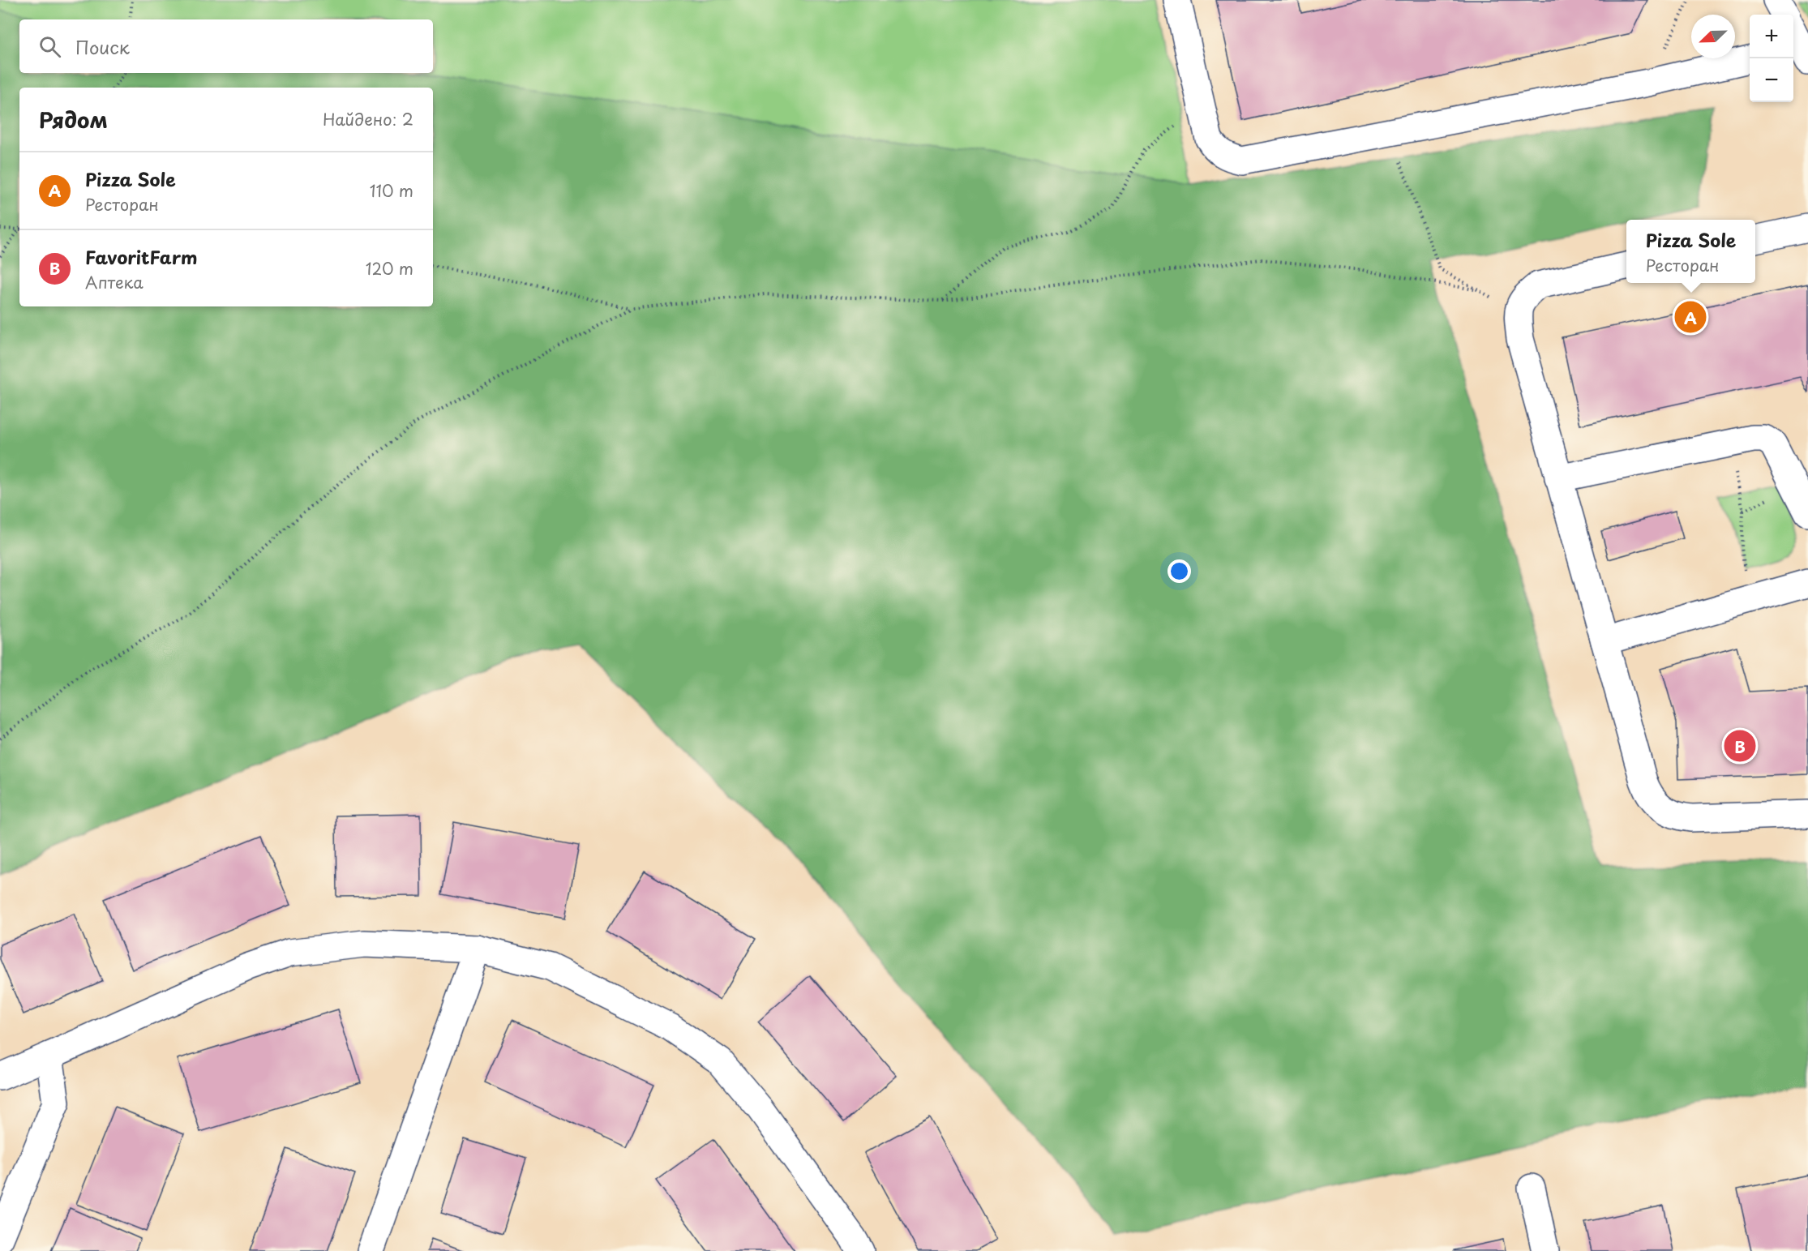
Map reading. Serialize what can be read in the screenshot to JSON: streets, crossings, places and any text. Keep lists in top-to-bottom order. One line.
{"north":"bottom left","page":{"map_buttons":["+","−"],"search":"Поиск","heading":["Рядом","Найдено: 2"],"list":[{"mark":"A","name":"Pizza Sole","note":"Ресторан","value":"110 m"},{"mark":"B","name":"FavoritFarm","note":"Аптека","value":"120 m"}],"popup":["Pizza Sole","Ресторан"],"pins":["A","B"]}}
